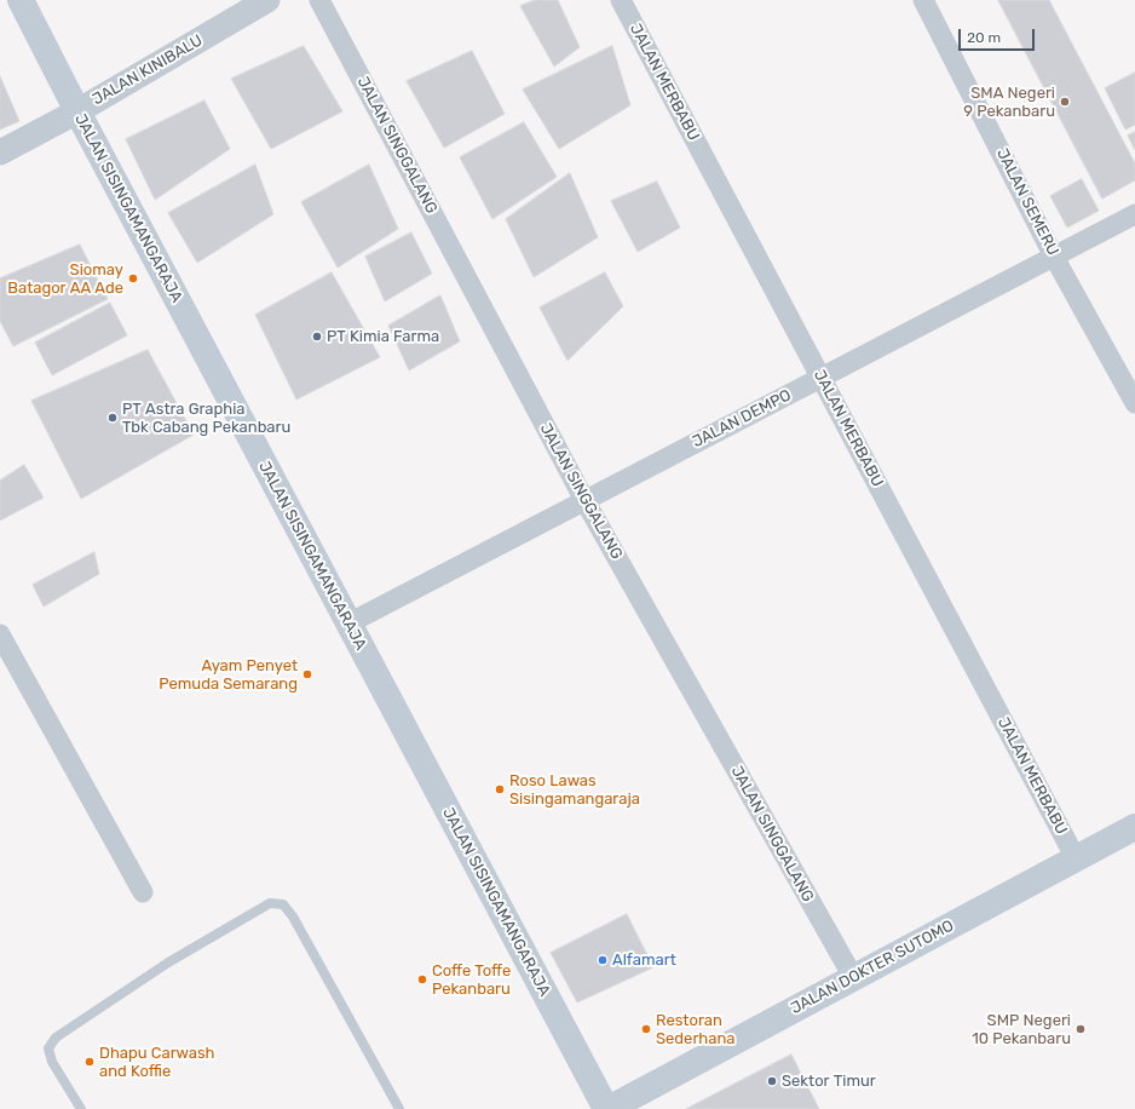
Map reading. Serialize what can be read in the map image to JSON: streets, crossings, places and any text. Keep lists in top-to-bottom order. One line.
{"streets":{"main road":["JALAN SISINGAMANGARAJA","JALAN DOKTER SUTOMO"],"street":["JALAN KINIBALU","JALAN MERBABU","JALAN SINGGALANG","JALAN SEMERU","JALAN DEMPO"]},"crossings":[["JALAN KINIBALU","JALAN SISINGAMANGARAJA"],["JALAN MERBABU","JALAN DEMPO"],["JALAN MERBABU","JALAN DOKTER SUTOMO"],["JALAN SINGGALANG","JALAN DEMPO"],["JALAN SINGGALANG","JALAN DOKTER SUTOMO"],["JALAN SEMERU","JALAN DEMPO"],["JALAN SISINGAMANGARAJA","JALAN DEMPO"],["JALAN SISINGAMANGARAJA","JALAN DOKTER SUTOMO"]],"places":["SMA Negeri 9 Pekanbaru","Siomay Batagor AA Ade","PT Kimia Farma","PT Astra Graphia Tbk Cabang Pekanbaru","Ayam Penyet Pemuda Semarang","Roso Lawas Sisingamangaraja","Alfamart","Coffe Toffe Pekanbaru","Restoran Sederhana","SMP Negeri 10 Pekanbaru","Dhapu Carwash and Koffie","Sektor Timur"],"scale_bar":"20 m"}
